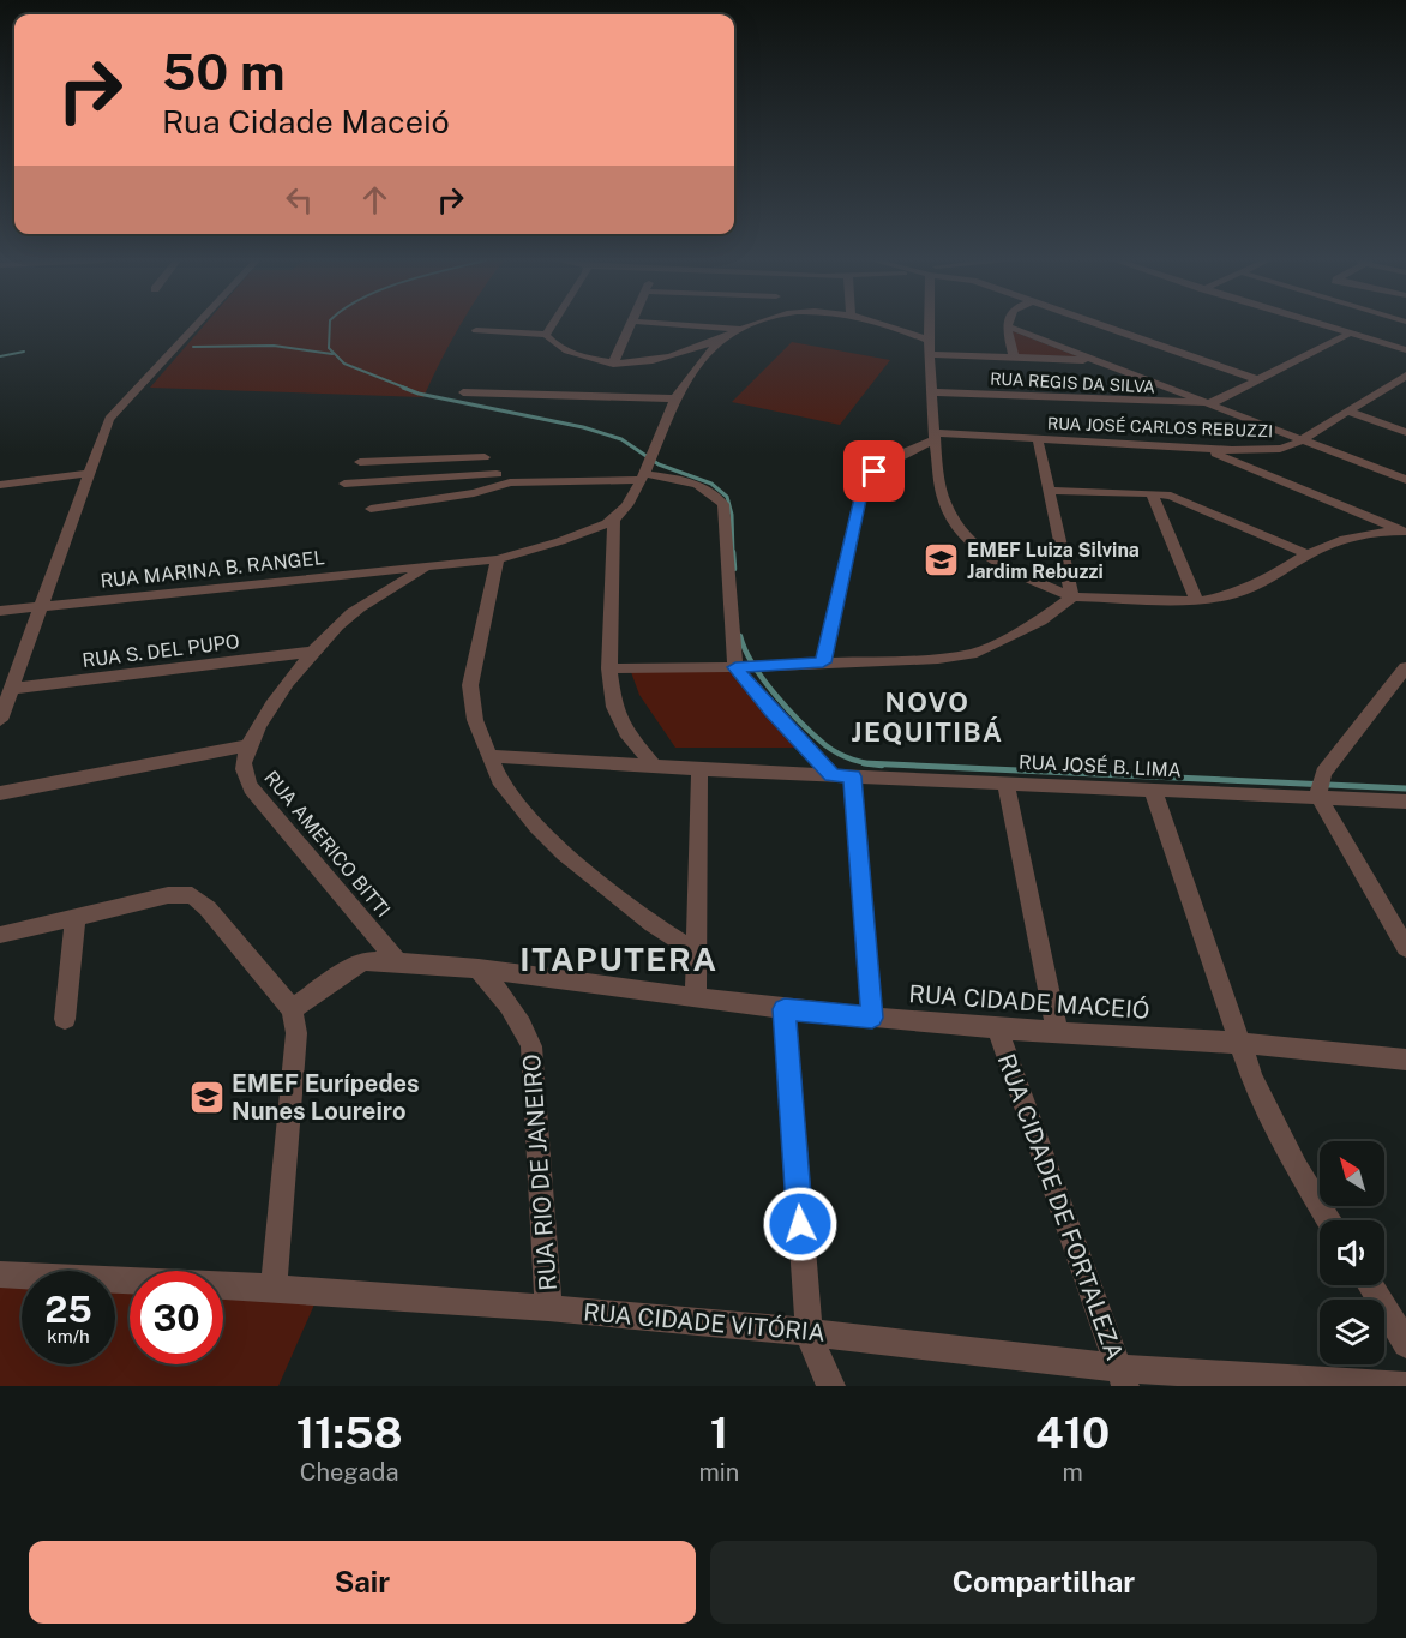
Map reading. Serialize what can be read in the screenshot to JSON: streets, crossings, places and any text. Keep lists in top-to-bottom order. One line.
{"streets":{"street":["RUA REGIS DA SILVA","RUA JOSÉ CARLOS REBUZZI","RUA MARINA B. RANGEL","RUA S. DEL PUPO","RUA JOSÉ B. LIMA","RUA AMERICO BITTI","RUA CIDADE MACEIÓ","RUA RIO DE JANEIRO","RUA CIDADE DE FORTALEZA","RUA CIDADE VITÓRIA"]},"crossings":[["RUA AMERICO BITTI","RUA CIDADE MACEIÓ"],["RUA CIDADE MACEIÓ","RUA RIO DE JANEIRO"],["RUA CIDADE MACEIÓ","RUA CIDADE DE FORTALEZA"],["RUA RIO DE JANEIRO","RUA CIDADE VITÓRIA"],["RUA CIDADE DE FORTALEZA","RUA CIDADE VITÓRIA"]],"districts":["NOVO JEQUITIBÁ","ITAPUTERA"],"places":{"school or university":["EMEF Luiza Silvina Jardim Rebuzzi","EMEF Eurípedes Nunes Loureiro"]},"north":"top left","page":{"turn":["50 m","Rua Cidade Maceió"],"speed":"25 km/h","limit":"30","eta":["11:58","Chegada","1","min","410","m"],"buttons":["Sair","Compartilhar"]}}
